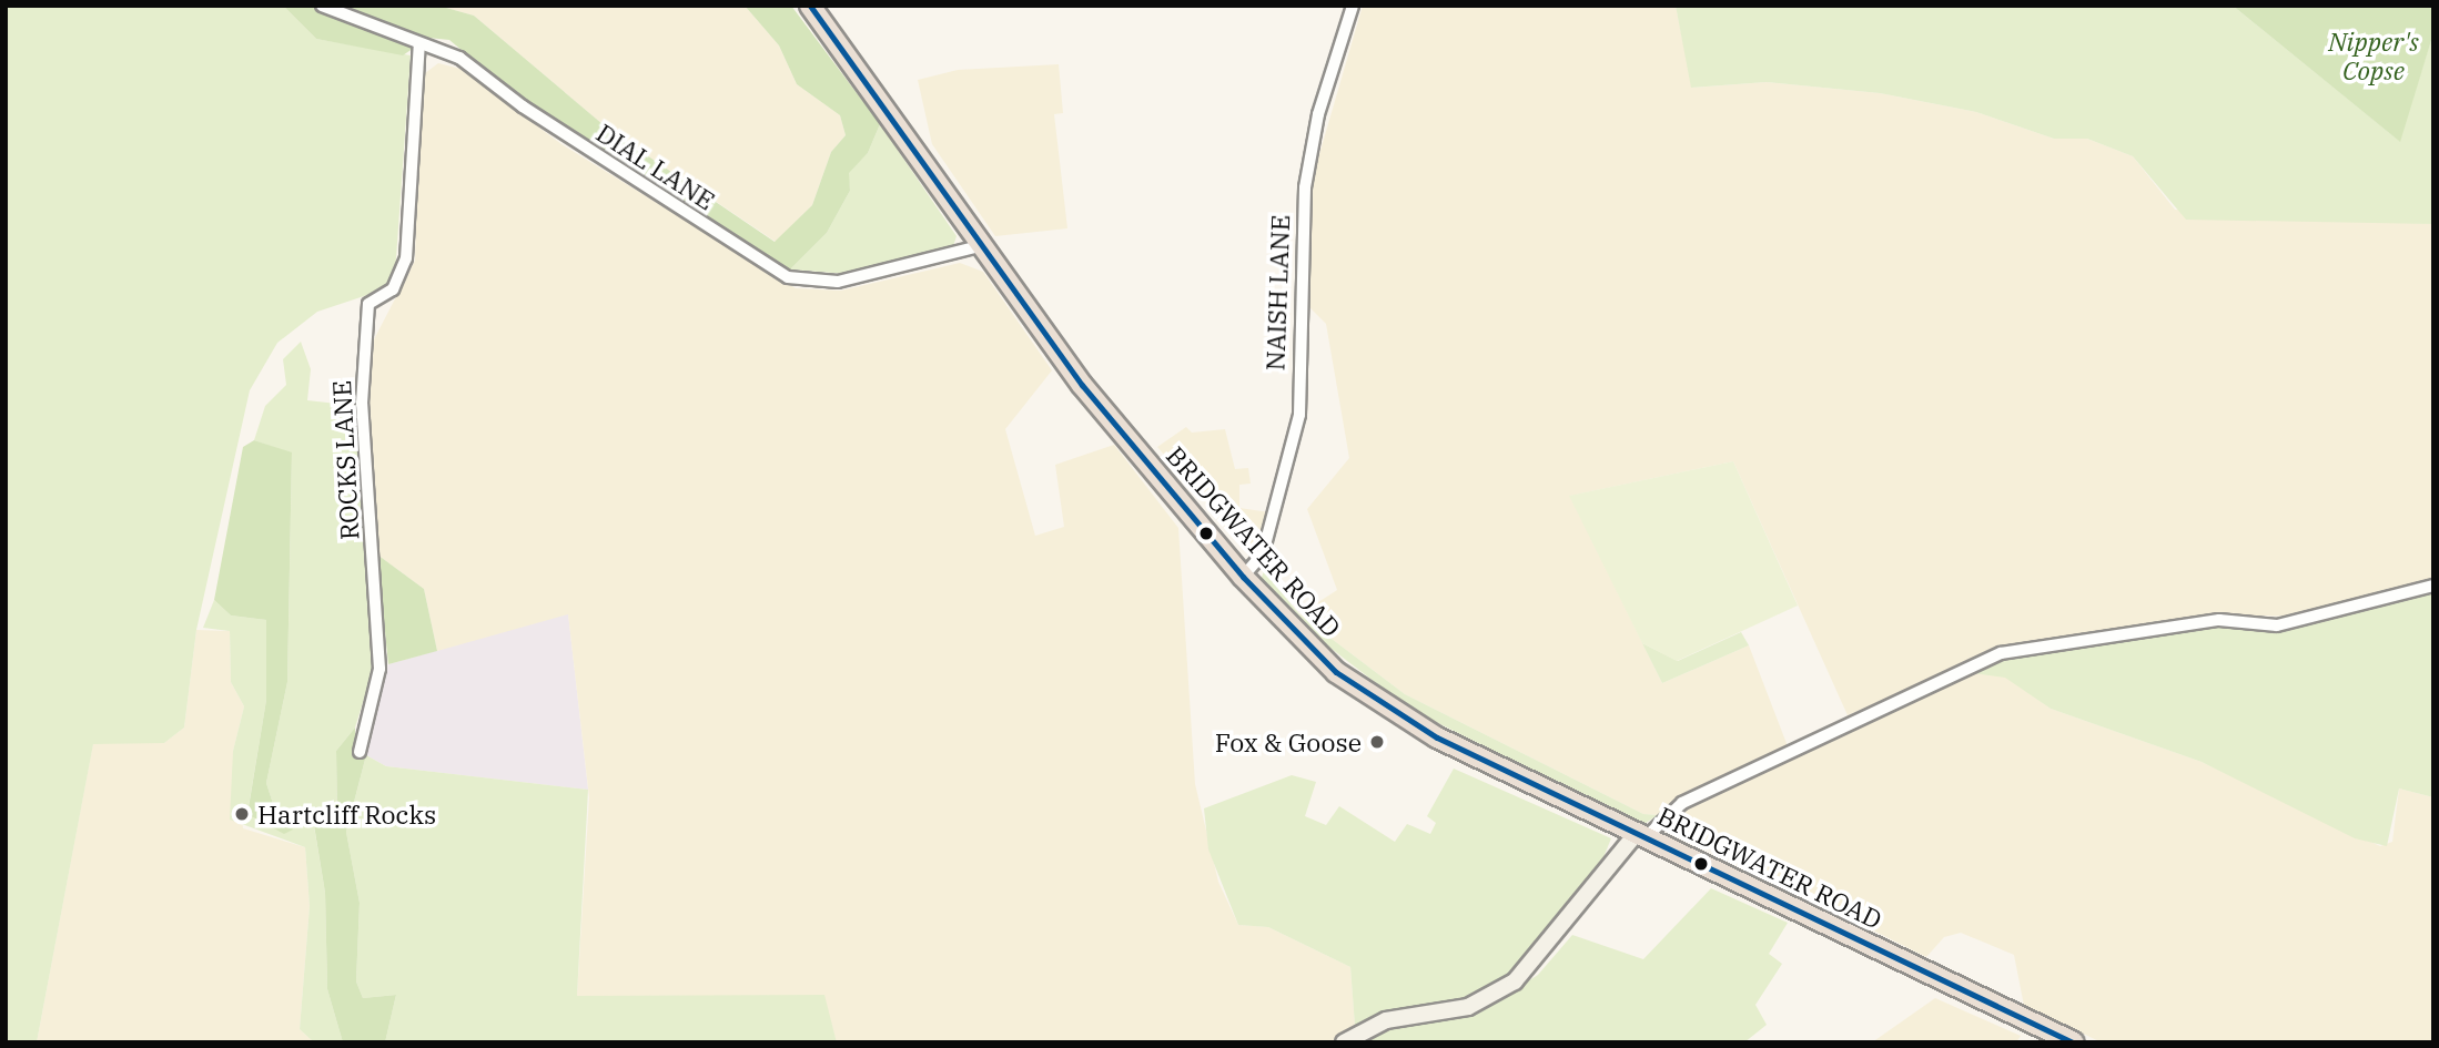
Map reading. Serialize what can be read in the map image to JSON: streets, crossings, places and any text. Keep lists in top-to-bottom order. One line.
{"streets":{"highway":["BRIDGWATER ROAD"],"street":["DIAL LANE","NAISH LANE","ROCKS LANE"]},"crossings":[["DIAL LANE","ROCKS LANE"],["DIAL LANE","BRIDGWATER ROAD"],["NAISH LANE","BRIDGWATER ROAD"]],"parks":["Nipper's Copse"],"places":["Fox & Goose","Hartcliff Rocks"]}
